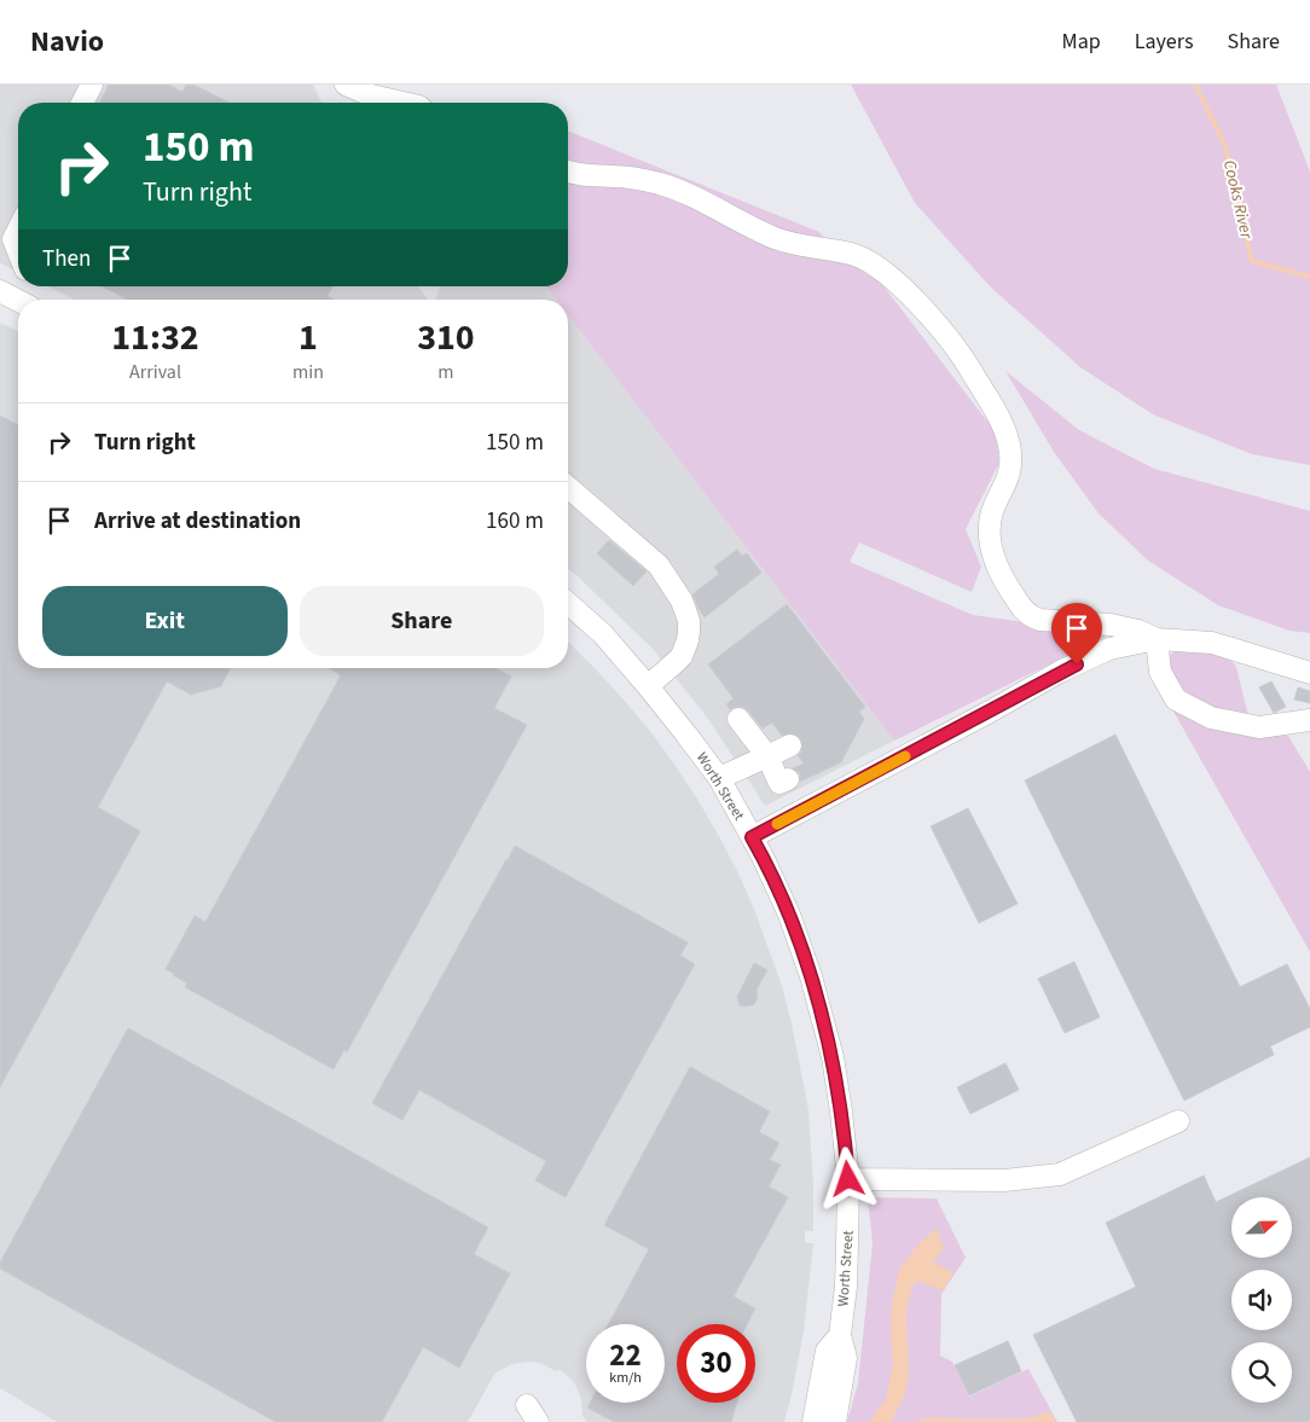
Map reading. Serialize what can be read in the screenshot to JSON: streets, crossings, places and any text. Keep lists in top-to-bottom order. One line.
{"streets":{"street":["Worth Street"]},"water":["Cooks River"],"north":"right","page":{"header":"Navio","nav":["Map","Layers","Share"],"turn":["150 m","Turn right"],"then":"Then","eta":["11:32","Arrival","1","min","310","m"],"list":[{"name":"Turn right","value":"150 m"},{"name":"Arrive at destination","value":"160 m"}],"buttons":["Exit","Share"],"speed":"22 km/h","limit":"30"}}
